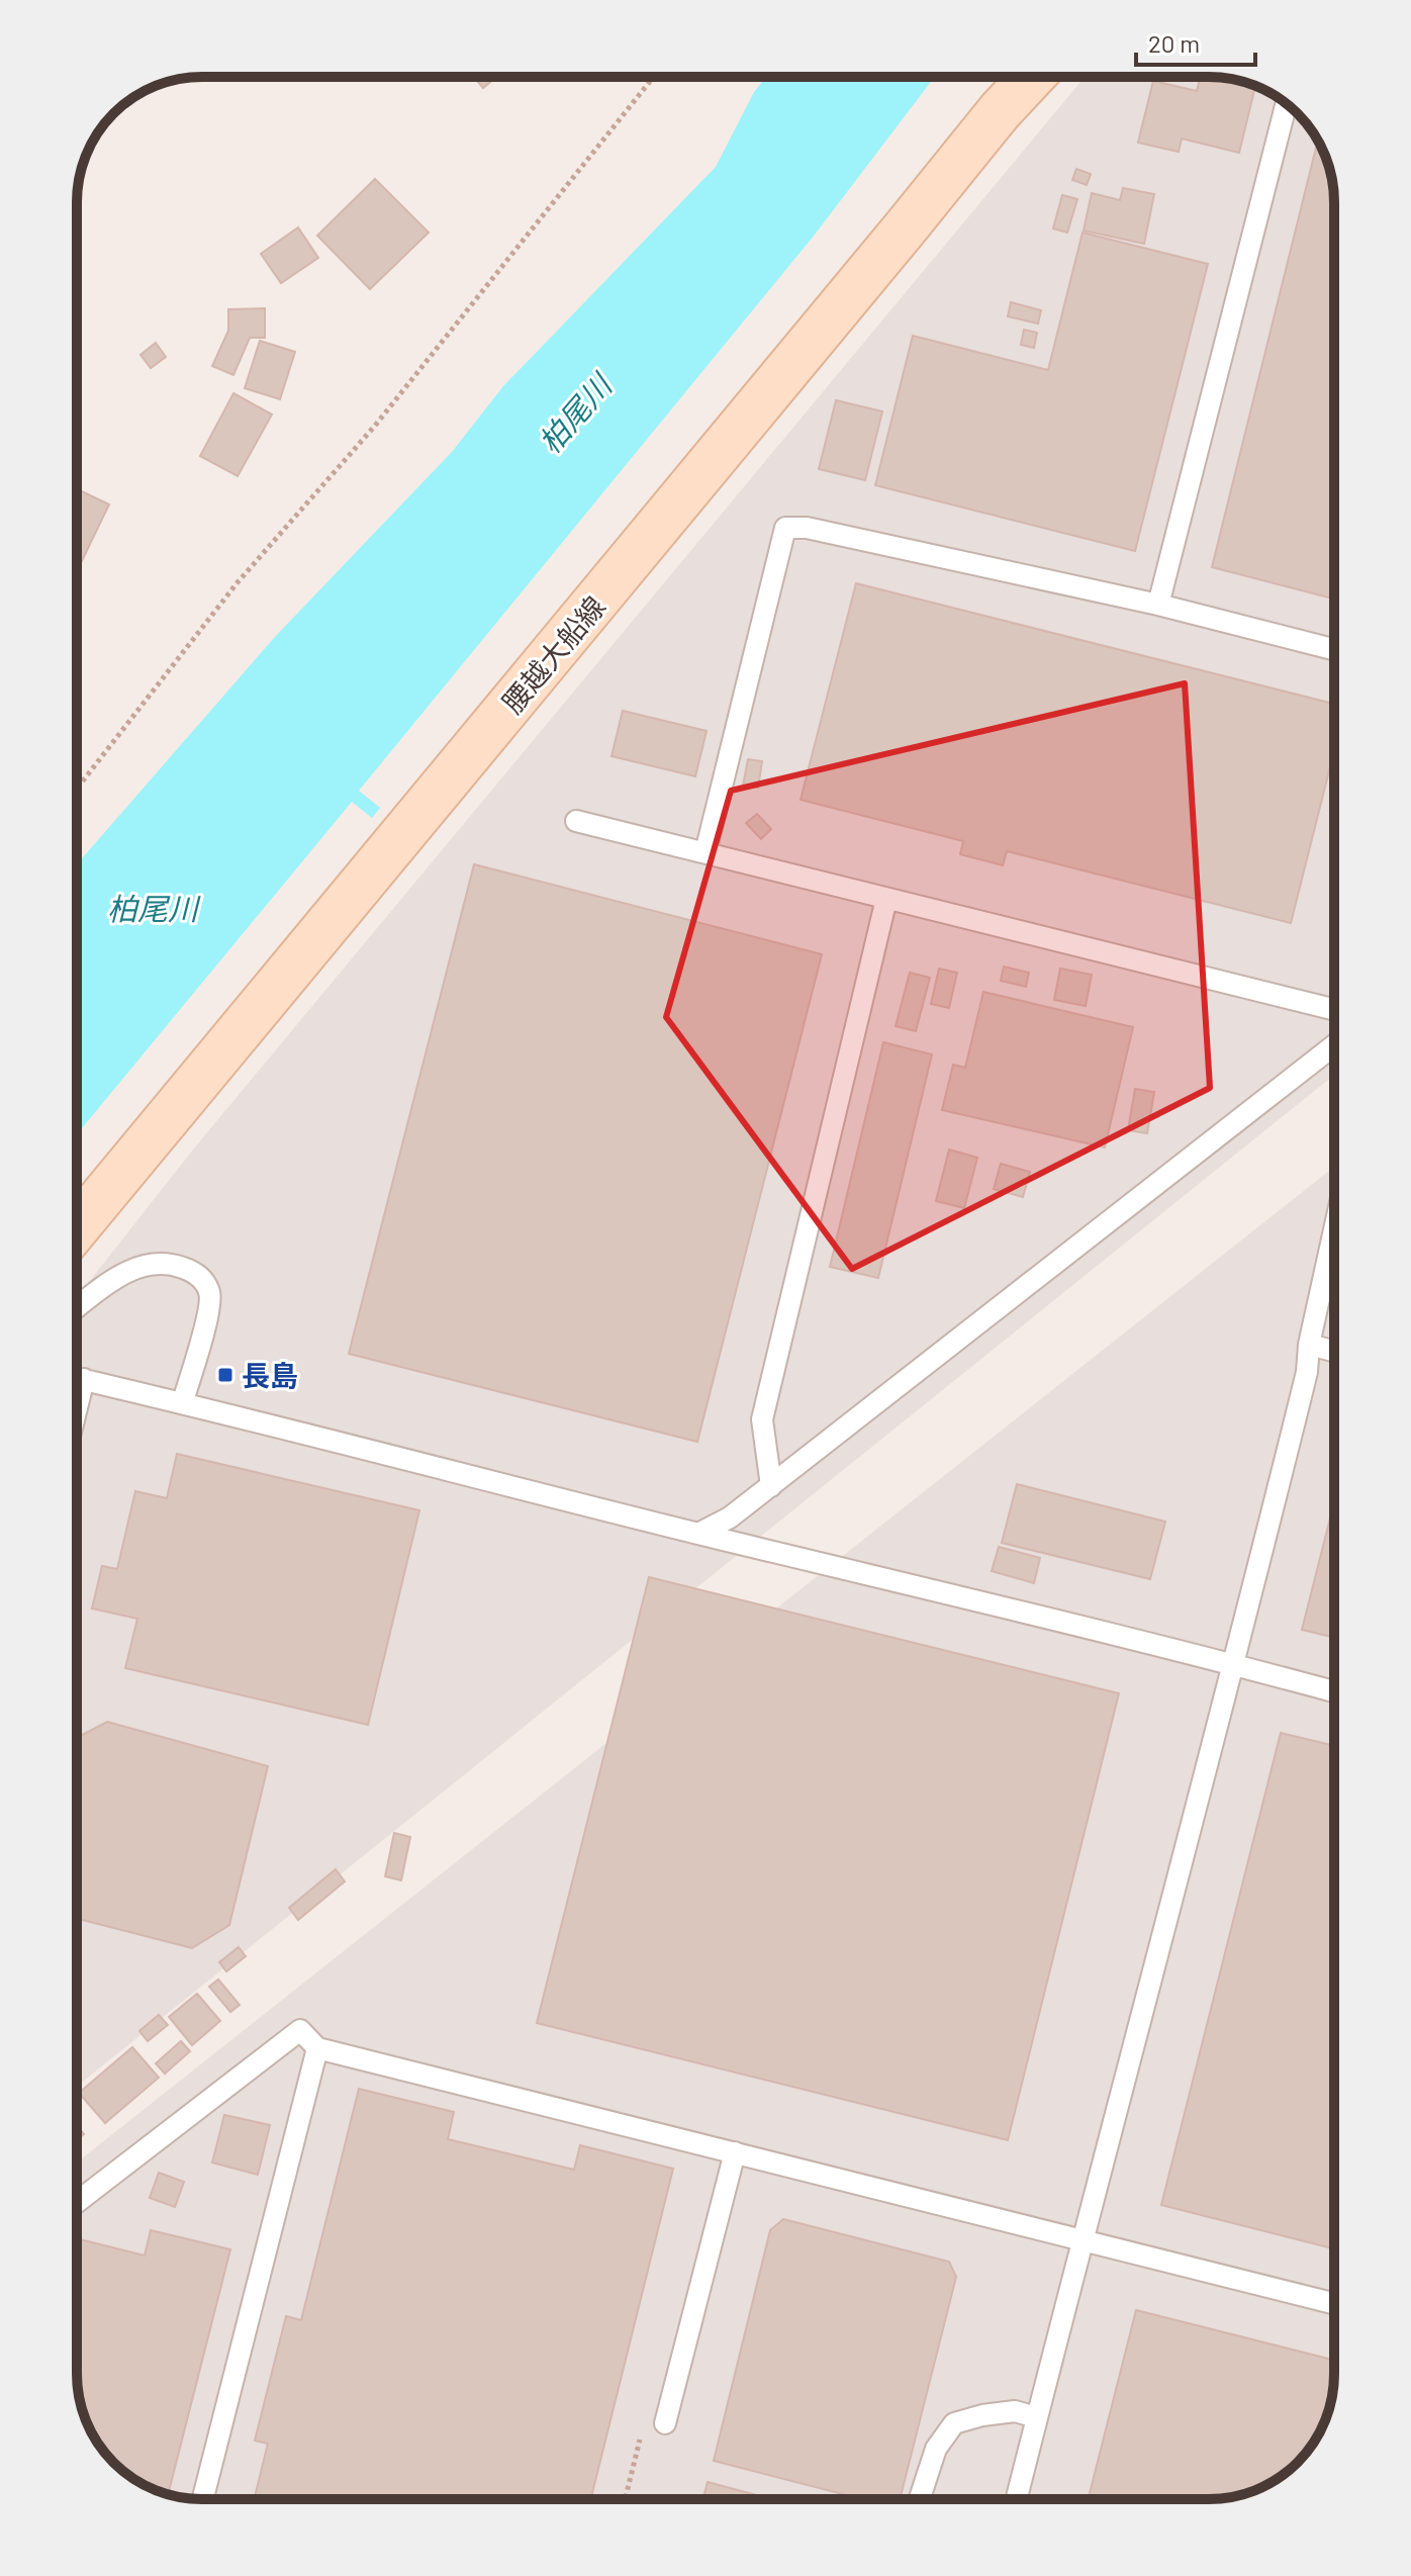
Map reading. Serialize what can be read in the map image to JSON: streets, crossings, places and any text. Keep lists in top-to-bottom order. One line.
{"streets":{"main road":["腰越大船線"]},"water":["柏尾川"],"places":{"transit":["長島"]},"scale_bar":"20 m"}
